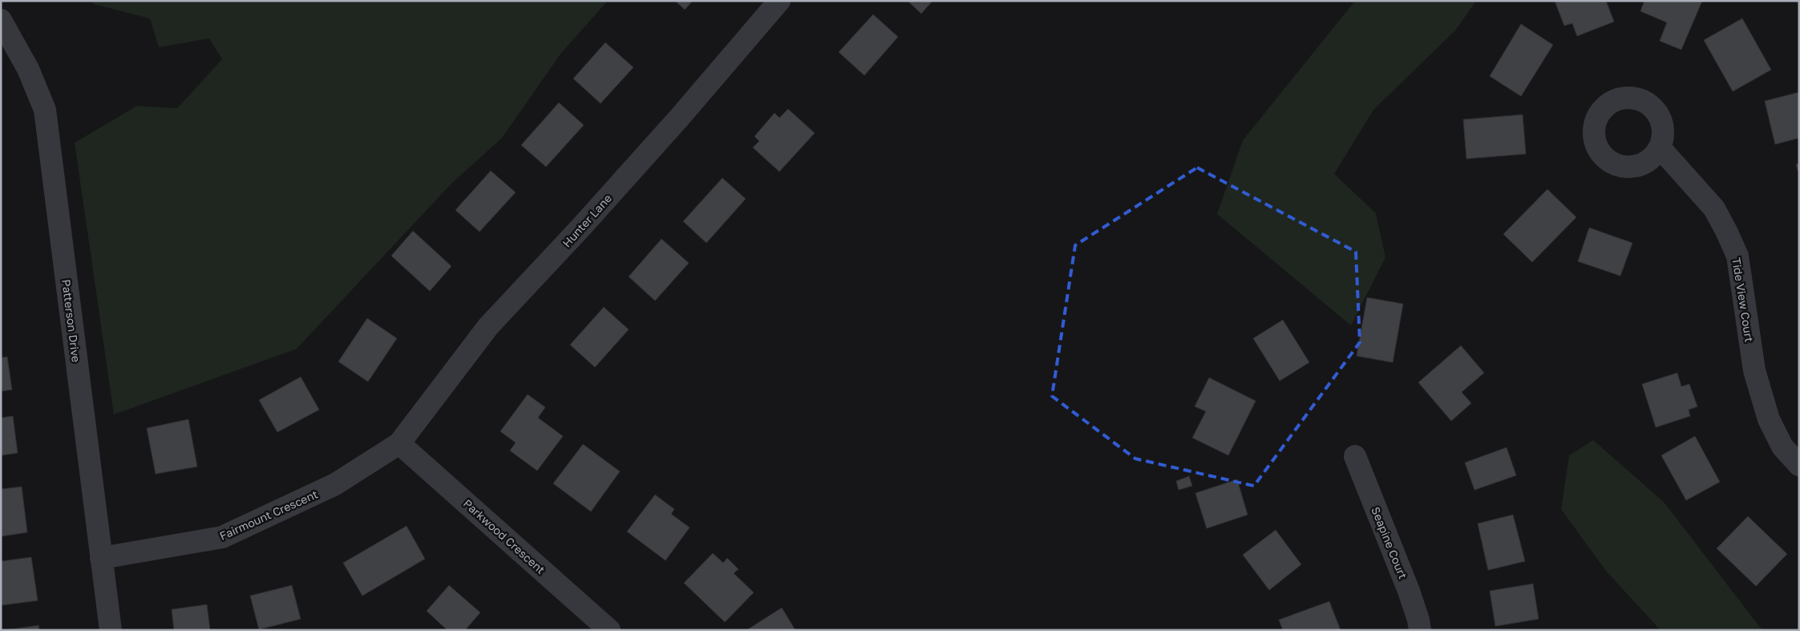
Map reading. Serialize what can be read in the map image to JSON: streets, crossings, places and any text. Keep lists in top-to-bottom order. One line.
{"streets":{"street":["Hunter Lane","Tide View Court","Patterson Drive","Fairmount Crescent","Parkwood Crescent","Seapine Court"]},"crossings":[["Hunter Lane","Fairmount Crescent"],["Hunter Lane","Parkwood Crescent"],["Patterson Drive","Fairmount Crescent"],["Fairmount Crescent","Parkwood Crescent"]]}
